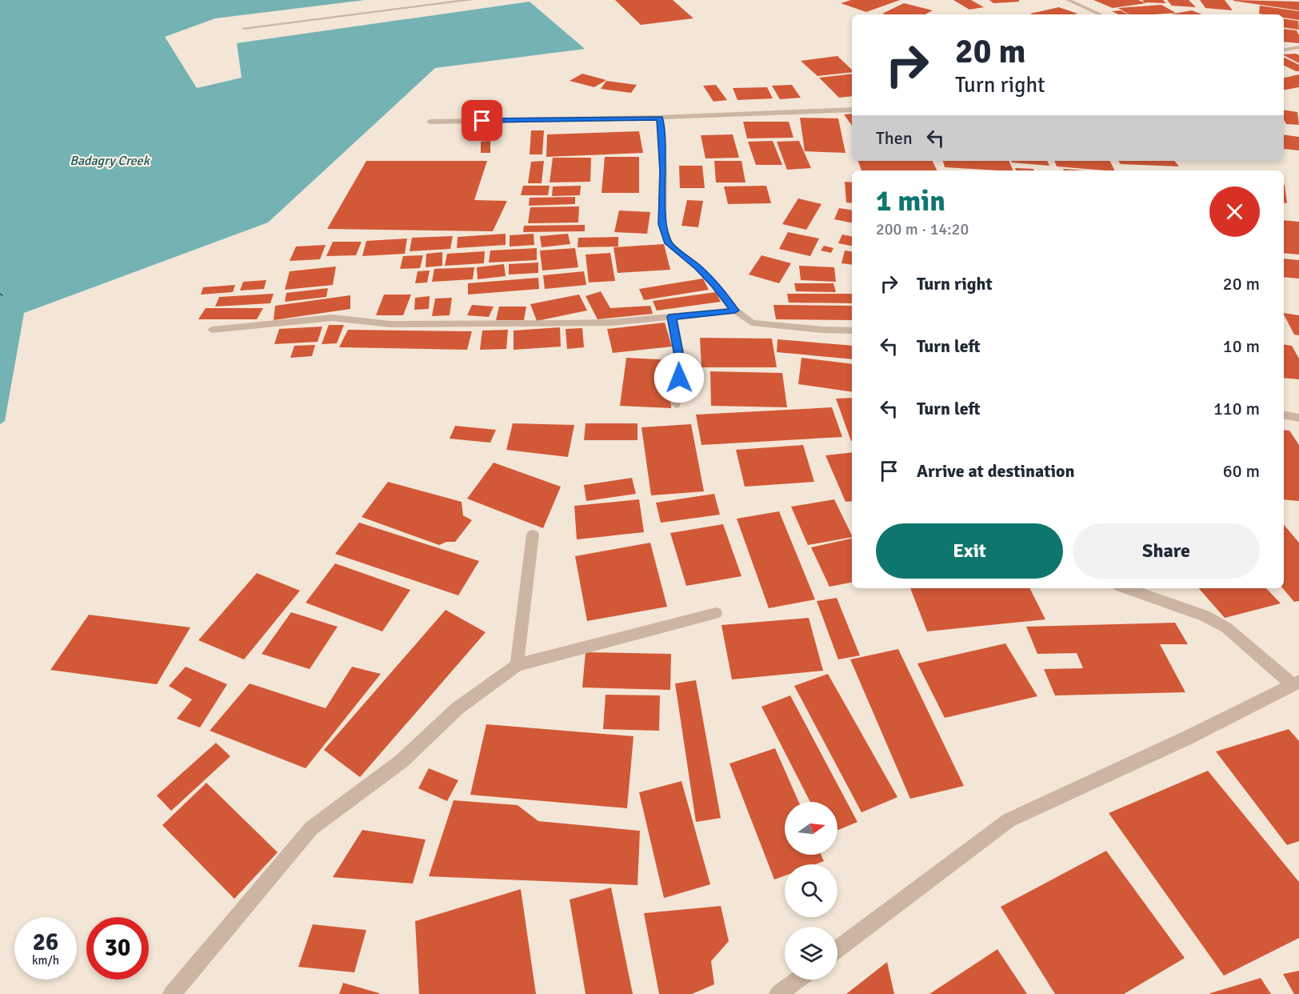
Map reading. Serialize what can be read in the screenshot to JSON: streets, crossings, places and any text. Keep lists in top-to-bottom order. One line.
{"water":["Badagry Creek"],"north":"right","page":{"turn":["20 m","Turn right"],"then":"Then","heading":["1 min","200 m · 14:20"],"list":[{"name":"Turn right","value":"20 m"},{"name":"Turn left","value":"10 m"},{"name":"Turn left","value":"110 m"},{"name":"Arrive at destination","value":"60 m"}],"buttons":["Exit","Share"],"speed":"26 km/h","limit":"30"}}
